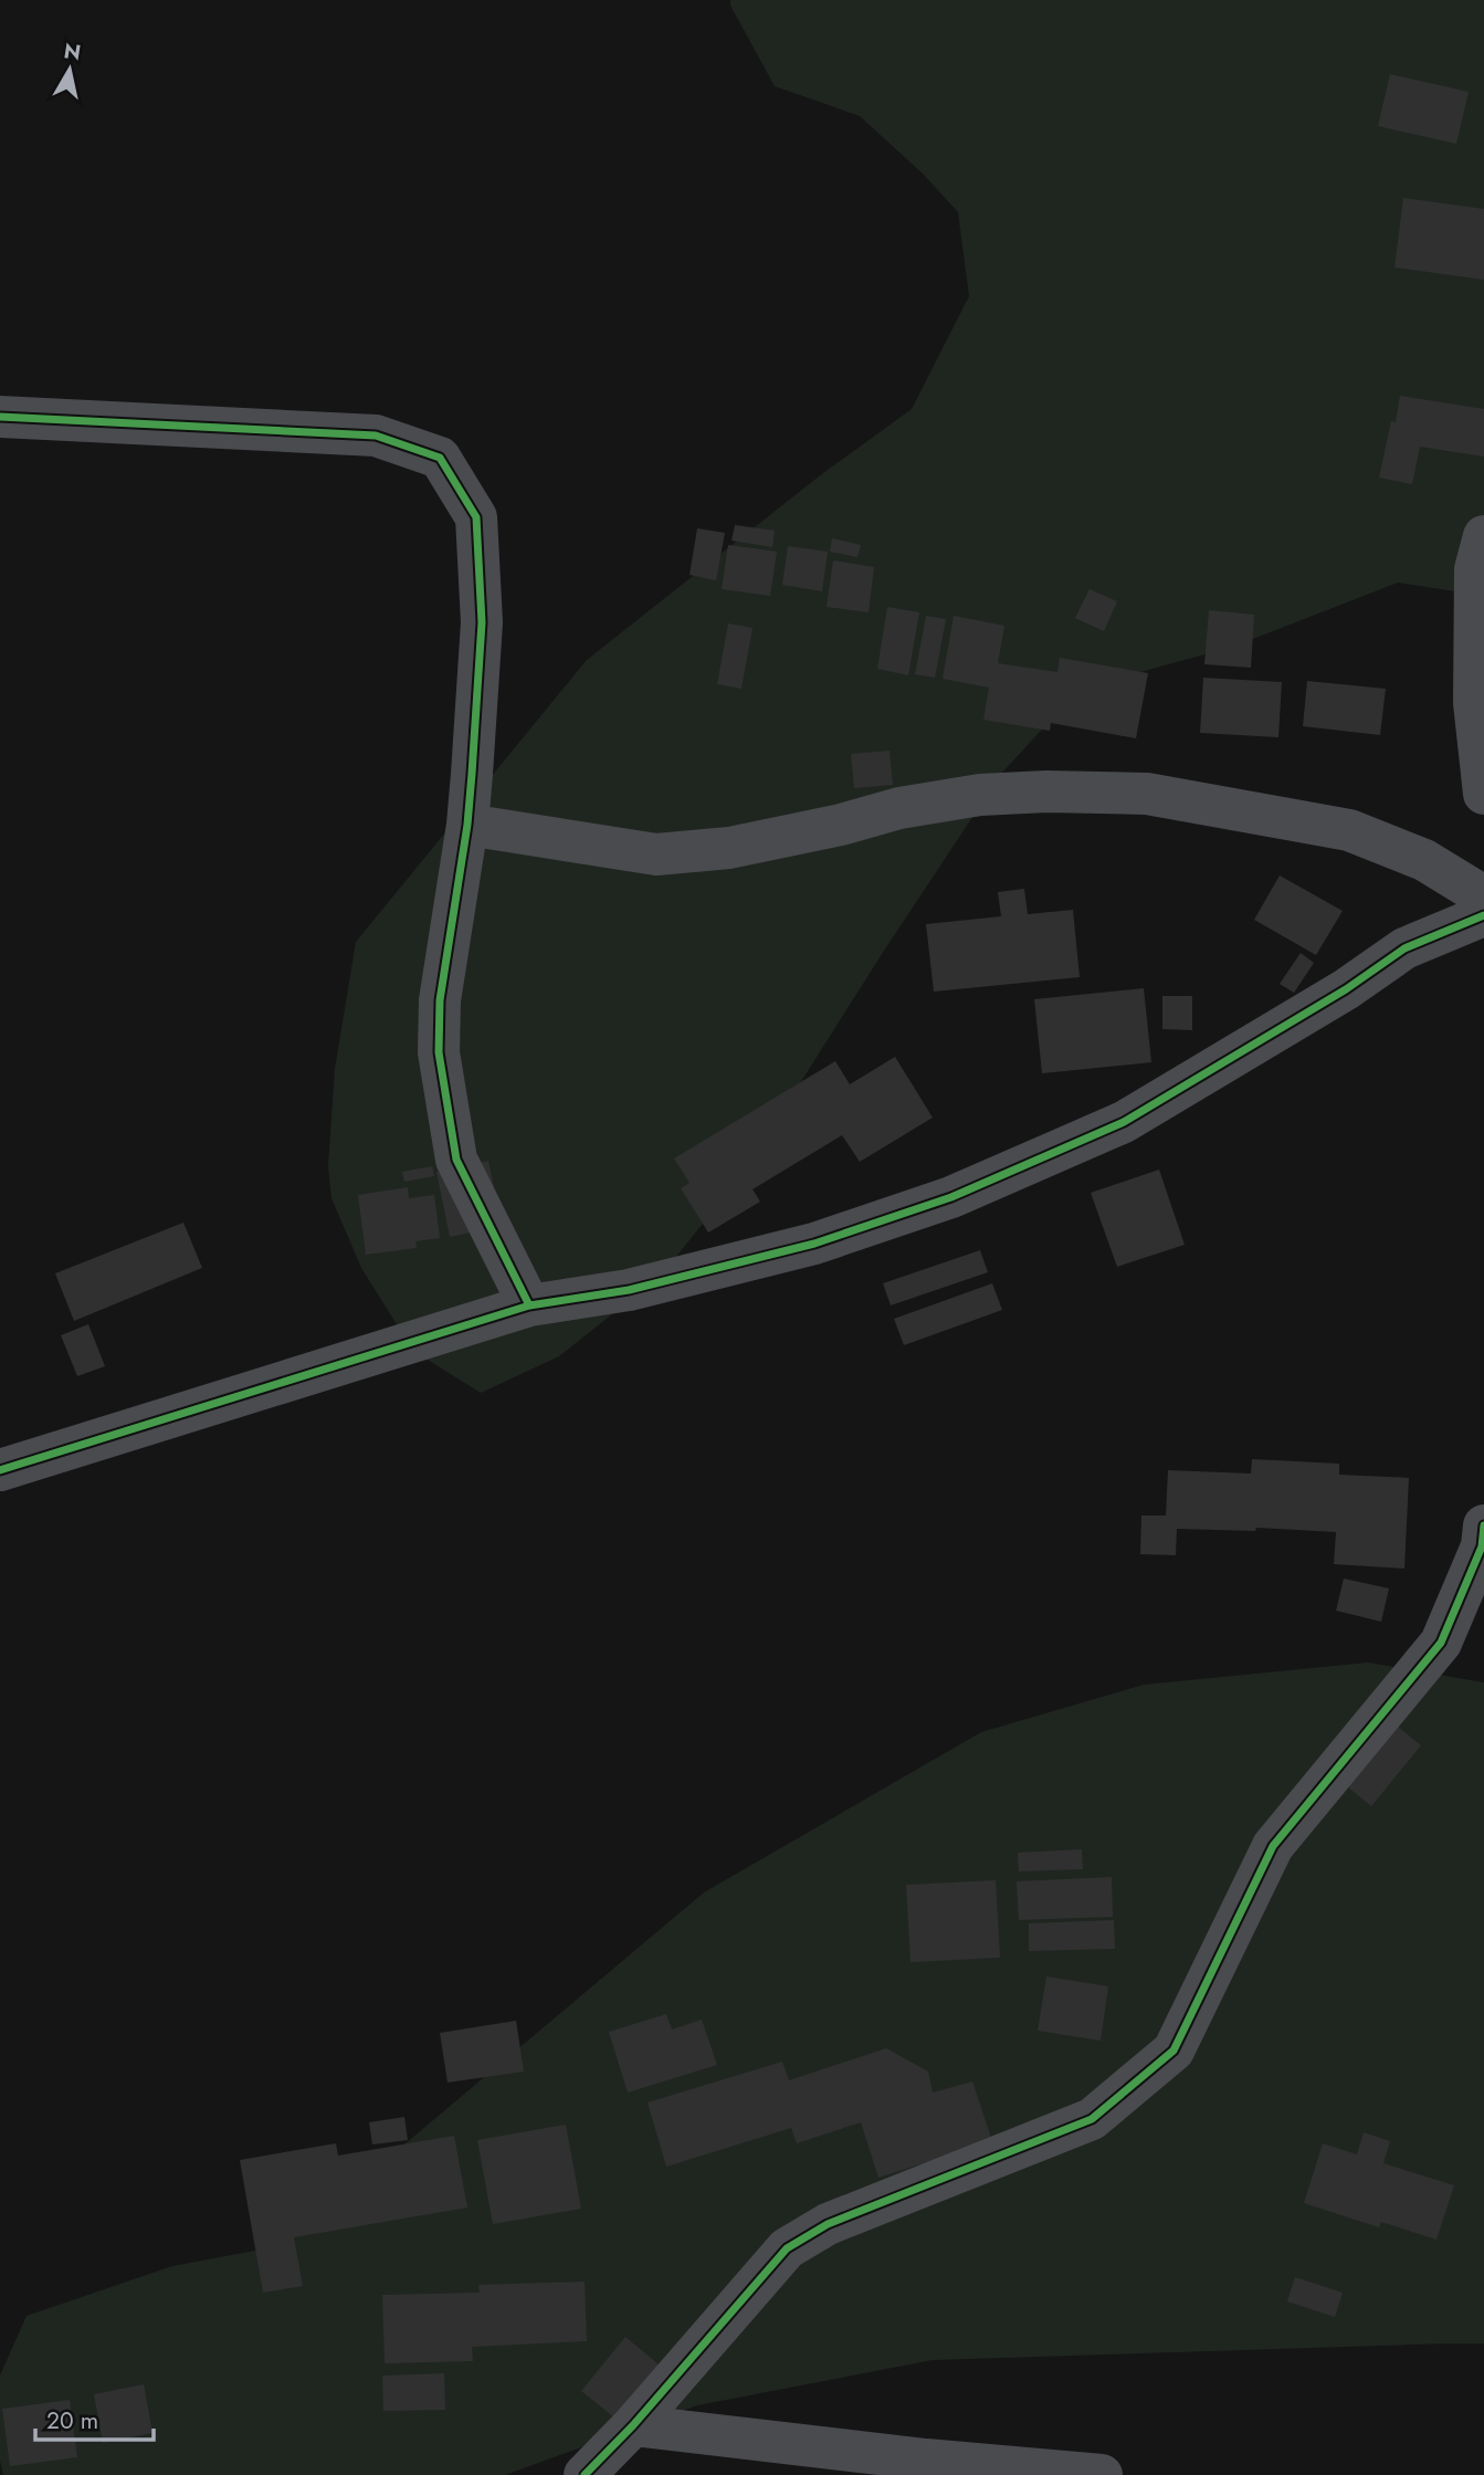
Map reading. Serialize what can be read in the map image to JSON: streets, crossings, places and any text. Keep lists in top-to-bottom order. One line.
{"scale_bar":"20 m","north":"top"}
